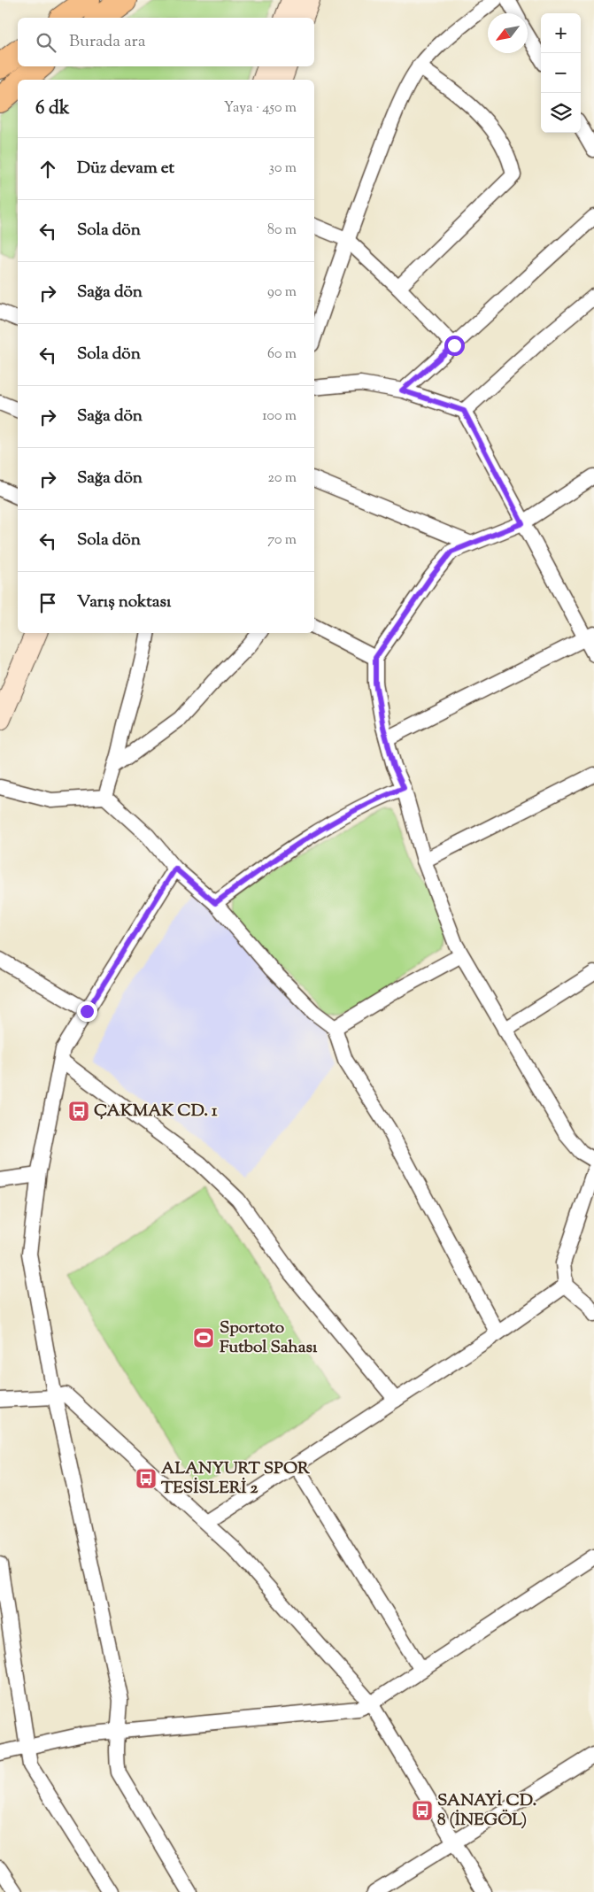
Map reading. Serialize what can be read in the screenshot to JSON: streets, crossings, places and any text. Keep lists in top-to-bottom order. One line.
{"places":{"bus stop":["ÇAKMAK CD. 1","ALANYURT SPOR TESİSLERİ 2","SANAYİ CD. 8 (İNEGÖL)"],"sports":["Sportoto Futbol Sahası"]},"north":"bottom left","page":{"map_buttons":["+","−"],"search":"Burada ara","heading":["6 dk","Yaya · 450 m"],"list":[["Düz devam et","30 m"],["Sola dön","80 m"],["Sağa dön","90 m"],["Sola dön","60 m"],["Sağa dön","100 m"],["Sağa dön","20 m"],["Sola dön","70 m"],"Varış noktası"]}}
